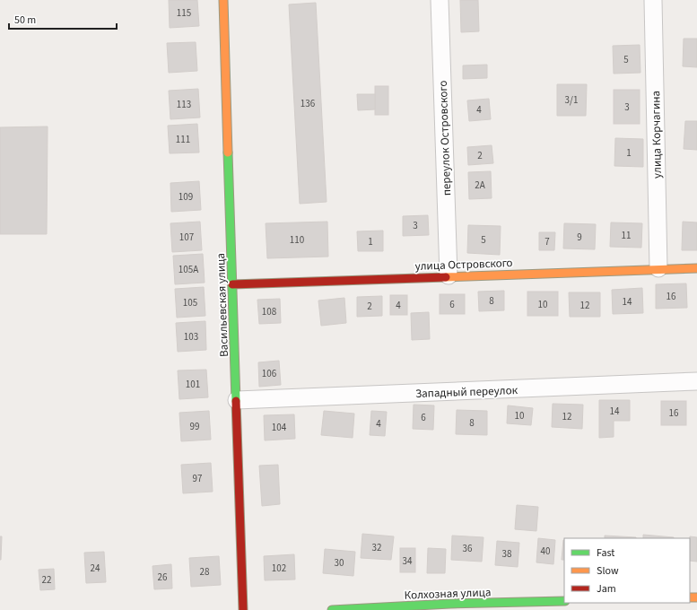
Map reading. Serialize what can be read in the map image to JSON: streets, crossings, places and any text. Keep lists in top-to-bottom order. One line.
{"streets":{"main road":["улица Островского","Васильевская улица","Колхозная улица"],"street":["улица Корчагина","переулок Островского","Западный переулок"]},"crossings":[["улица Корчагина","улица Островского"],["переулок Островского","улица Островского"],["улица Островского","Васильевская улица"],["Васильевская улица","Западный переулок"]],"house_numbers":["115","5","3/1","136","113","3","4","111","1","2","2А","109","3","11","107","9","110","5","1","7","105А","16","8","14","105","6","10","4","12","2","108","103","106","101","14","16","10","12","6","8","4","99","104","97","32","36","40","38","34","30","24","102","28","26","22"],"legend":["Fast","Slow","Jam"],"scale_bar":"50 m"}
